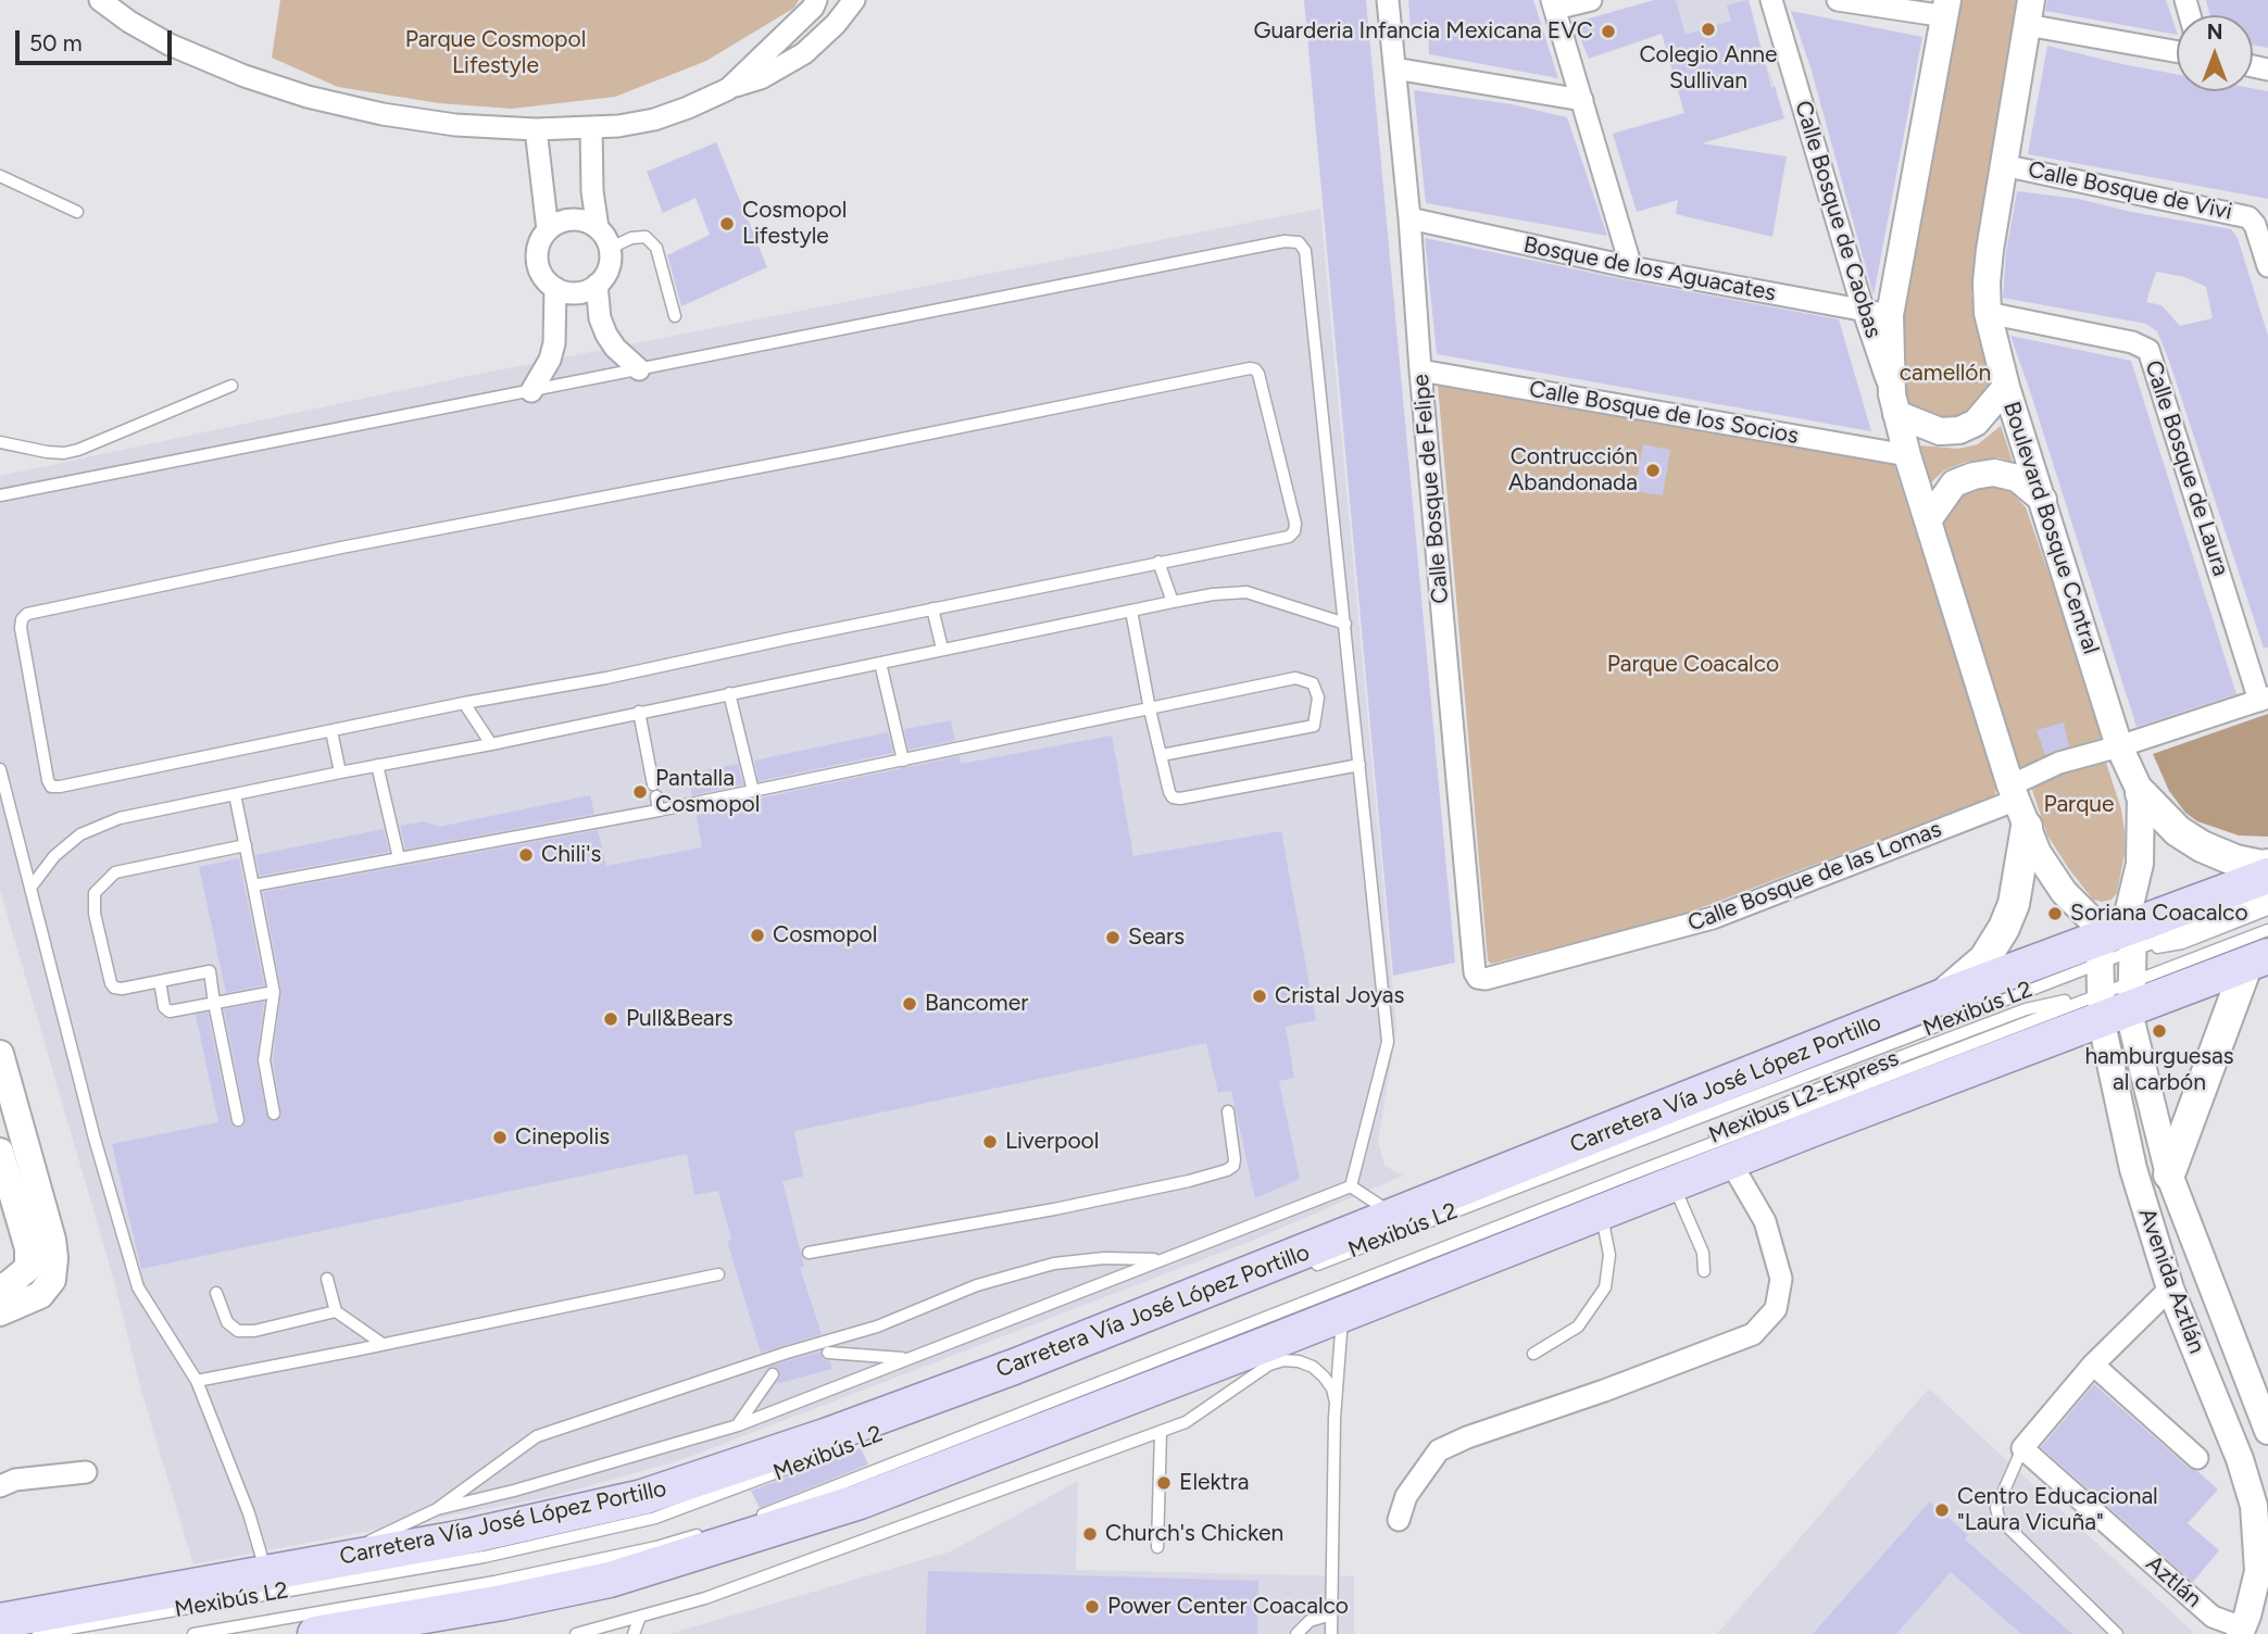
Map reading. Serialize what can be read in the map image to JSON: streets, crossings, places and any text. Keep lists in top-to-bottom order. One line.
{"streets":{"main road":["Carretera Vía José López Portillo"],"street":["Calle Bosque de Vivi","Calle Bosque de Caobas","Bosque de los Aguacates","Calle Bosque de los Socios","Calle Bosque de Laura","Calle Bosque de Felipe","Boulevard Bosque Central","Calle Bosque de las Lomas","Avenida Aztlán","Aztlán"],"lane":["Mexibús L2"]},"crossings":[["Calle Bosque de Vivi","Boulevard Bosque Central"],["Calle Bosque de Caobas","Bosque de los Aguacates"],["Bosque de los Aguacates","Calle Bosque de Felipe"],["Calle Bosque de los Socios","Calle Bosque de Felipe"],["Calle Bosque de Laura","Boulevard Bosque Central"],["Calle Bosque de Laura","Calle Bosque de las Lomas"],["Calle Bosque de Felipe","Calle Bosque de las Lomas"],["Boulevard Bosque Central","Calle Bosque de las Lomas"],["Boulevard Bosque Central","Mexibús L2"],["Boulevard Bosque Central","Carretera Vía José López Portillo"],["Boulevard Bosque Central","Avenida Aztlán"],["Mexibús L2","Carretera Vía José López Portillo"],["Mexibús L2","Avenida Aztlán"],["Carretera Vía José López Portillo","Avenida Aztlán"],["Avenida Aztlán","Aztlán"]],"parks":["Parque Cosmopol Lifestyle","camellón","Parque Coacalco","Parque"],"places":["Colegio Anne Sullivan","Guarderia Infancia Mexicana EVC","Cosmopol Lifestyle","Contrucción Abandonada","Pantalla Cosmopol","Chili's","Soriana Coacalco","Cosmopol","Sears","Cristal Joyas","Bancomer","Pull&Bears","hamburguesas al carbón","Cinepolis","Liverpool","Elektra","Centro Educacional \"Laura Vicuña\"","Church's Chicken","Power Center Coacalco"],"scale_bar":"50 m","north":"top"}
